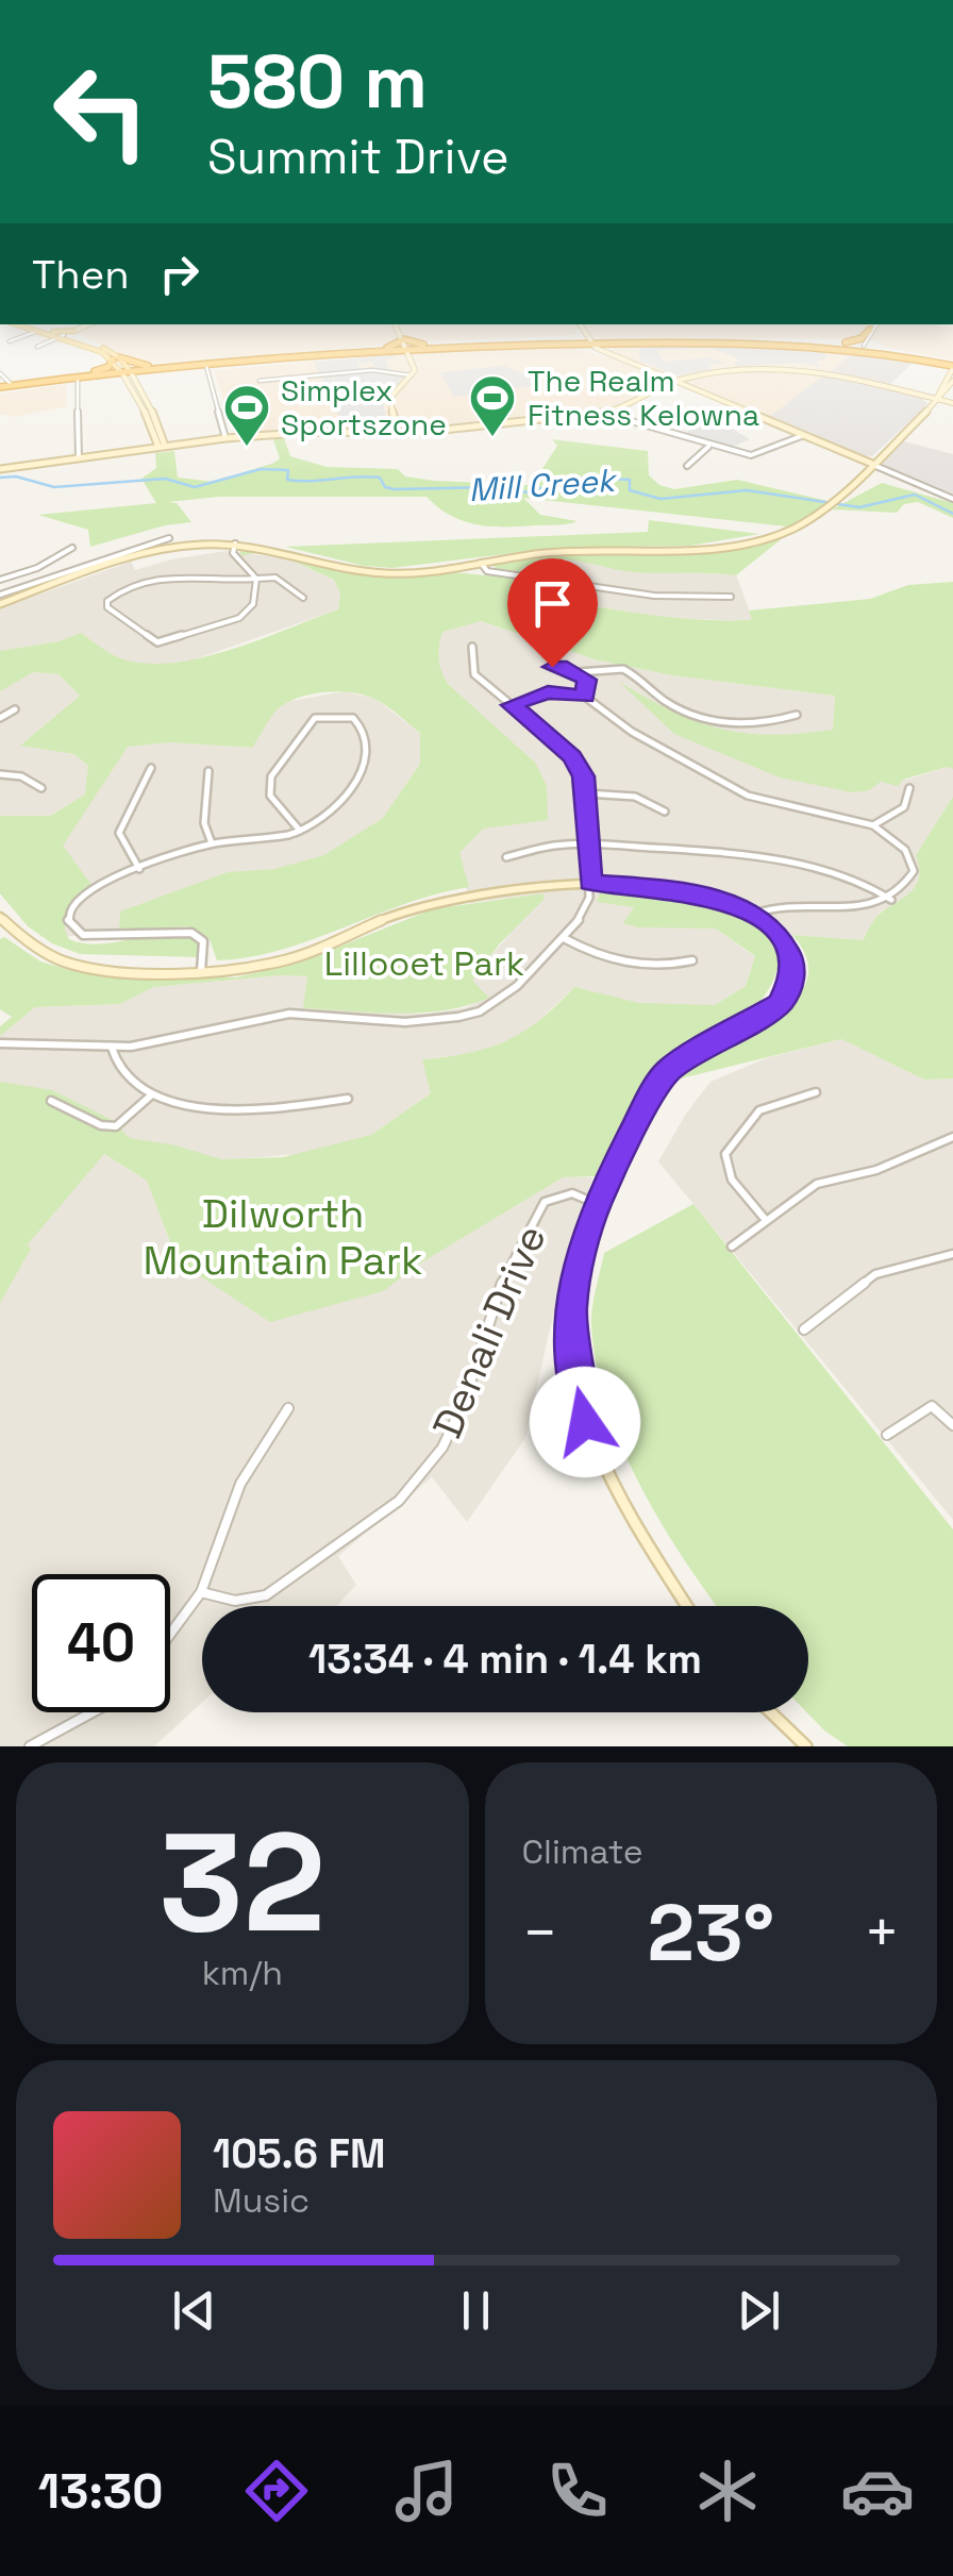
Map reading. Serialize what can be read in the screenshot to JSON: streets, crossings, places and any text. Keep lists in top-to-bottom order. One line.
{"streets":{"street":["Denali Drive"]},"water":["Mill Creek"],"parks":["Lillooet Park","Dilworth Mountain Park"],"places":{"sports":["The Realm Fitness Kelowna","Simplex Sportszone"]},"page":{"turn":["580 m","Summit Drive"],"then":"Then","limit":"40","trip":"13:34 · 4 min · 1.4 km","tile":[["32","km/h"],"Climate"],"heat":["−","23°","+"],"song":["105.6 FM","Music"],"tabs":"13:30"}}
